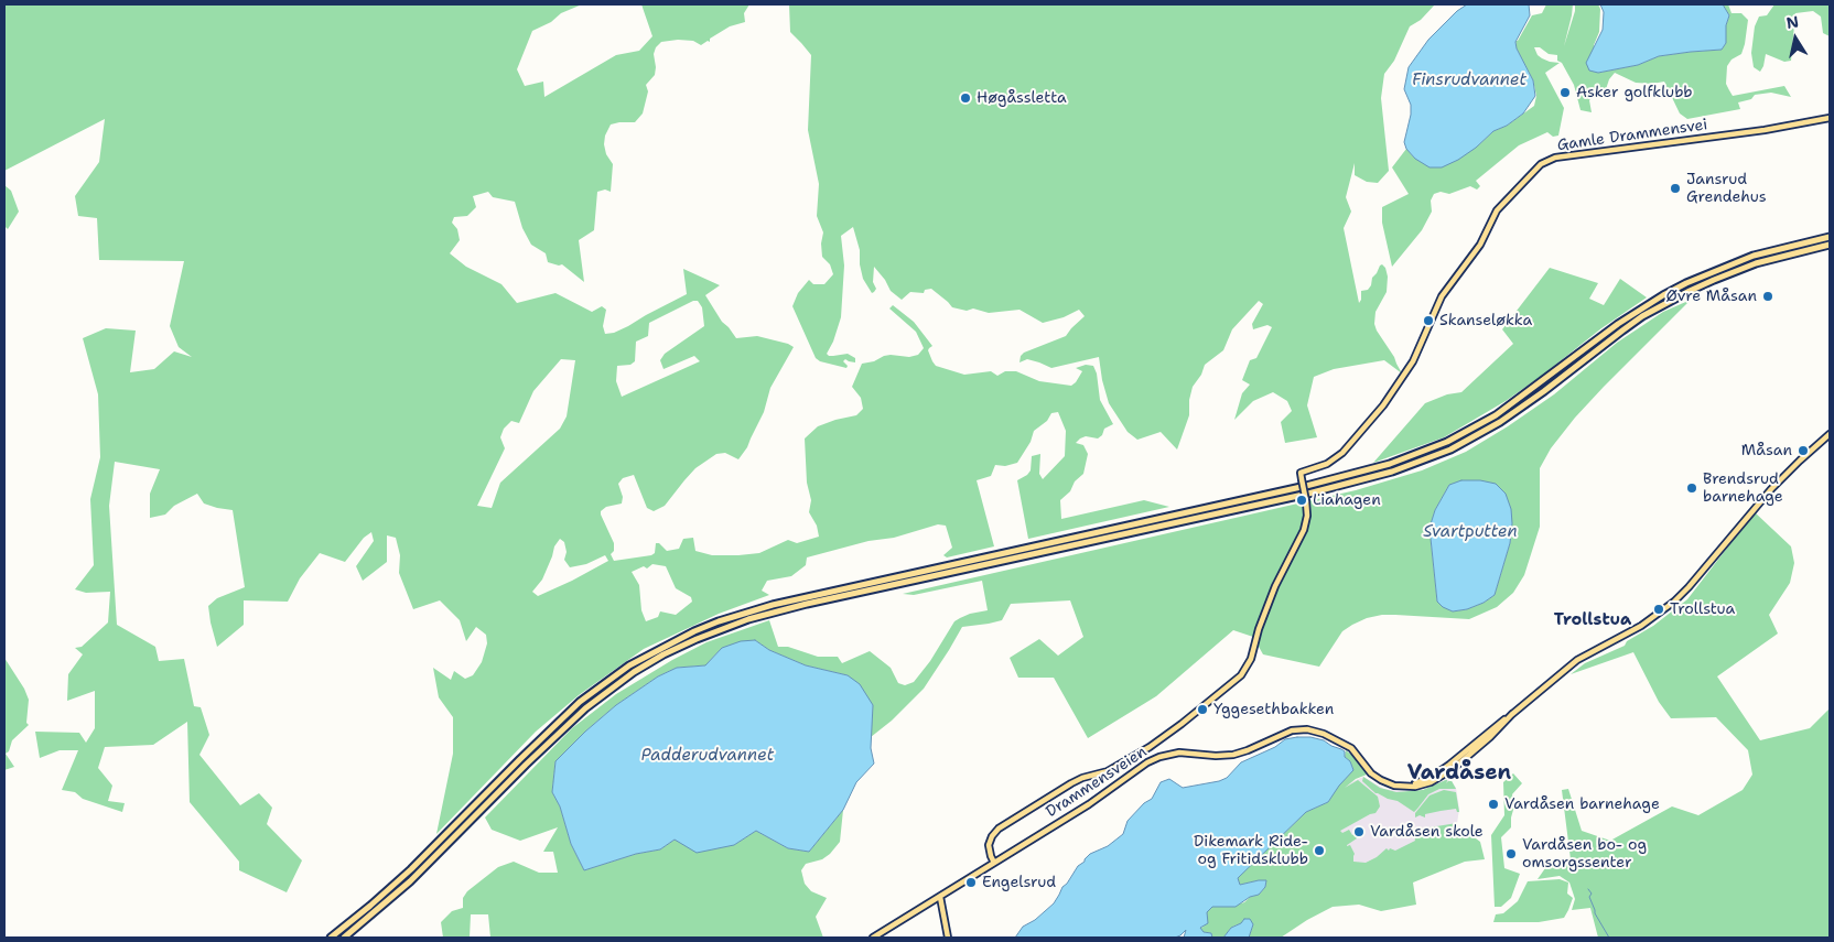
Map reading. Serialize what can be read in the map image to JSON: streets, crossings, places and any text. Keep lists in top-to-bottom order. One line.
{"streets":{"main road":["Gamle Drammensvei","Drammensveien"]},"crossings":[["Gamle Drammensvei","Drammensveien"]],"districts":["Trollstua","Vardåsen"],"water":["Finsrudvannet","Svartputten","Padderudvannet"],"places":["Asker golfklubb","Høgåssletta","Jansrud Grendehus","Øvre Måsan","Skanseløkka","Måsan","Brendsrud barnehage","Liahagen","Trollstua","Yggesethbakken","Vardåsen barnehage","Vardåsen skole","Dikemark Ride- og Fritidsklubb","Vardåsen bo- og omsorgssenter","Engelsrud"],"north":"top"}
